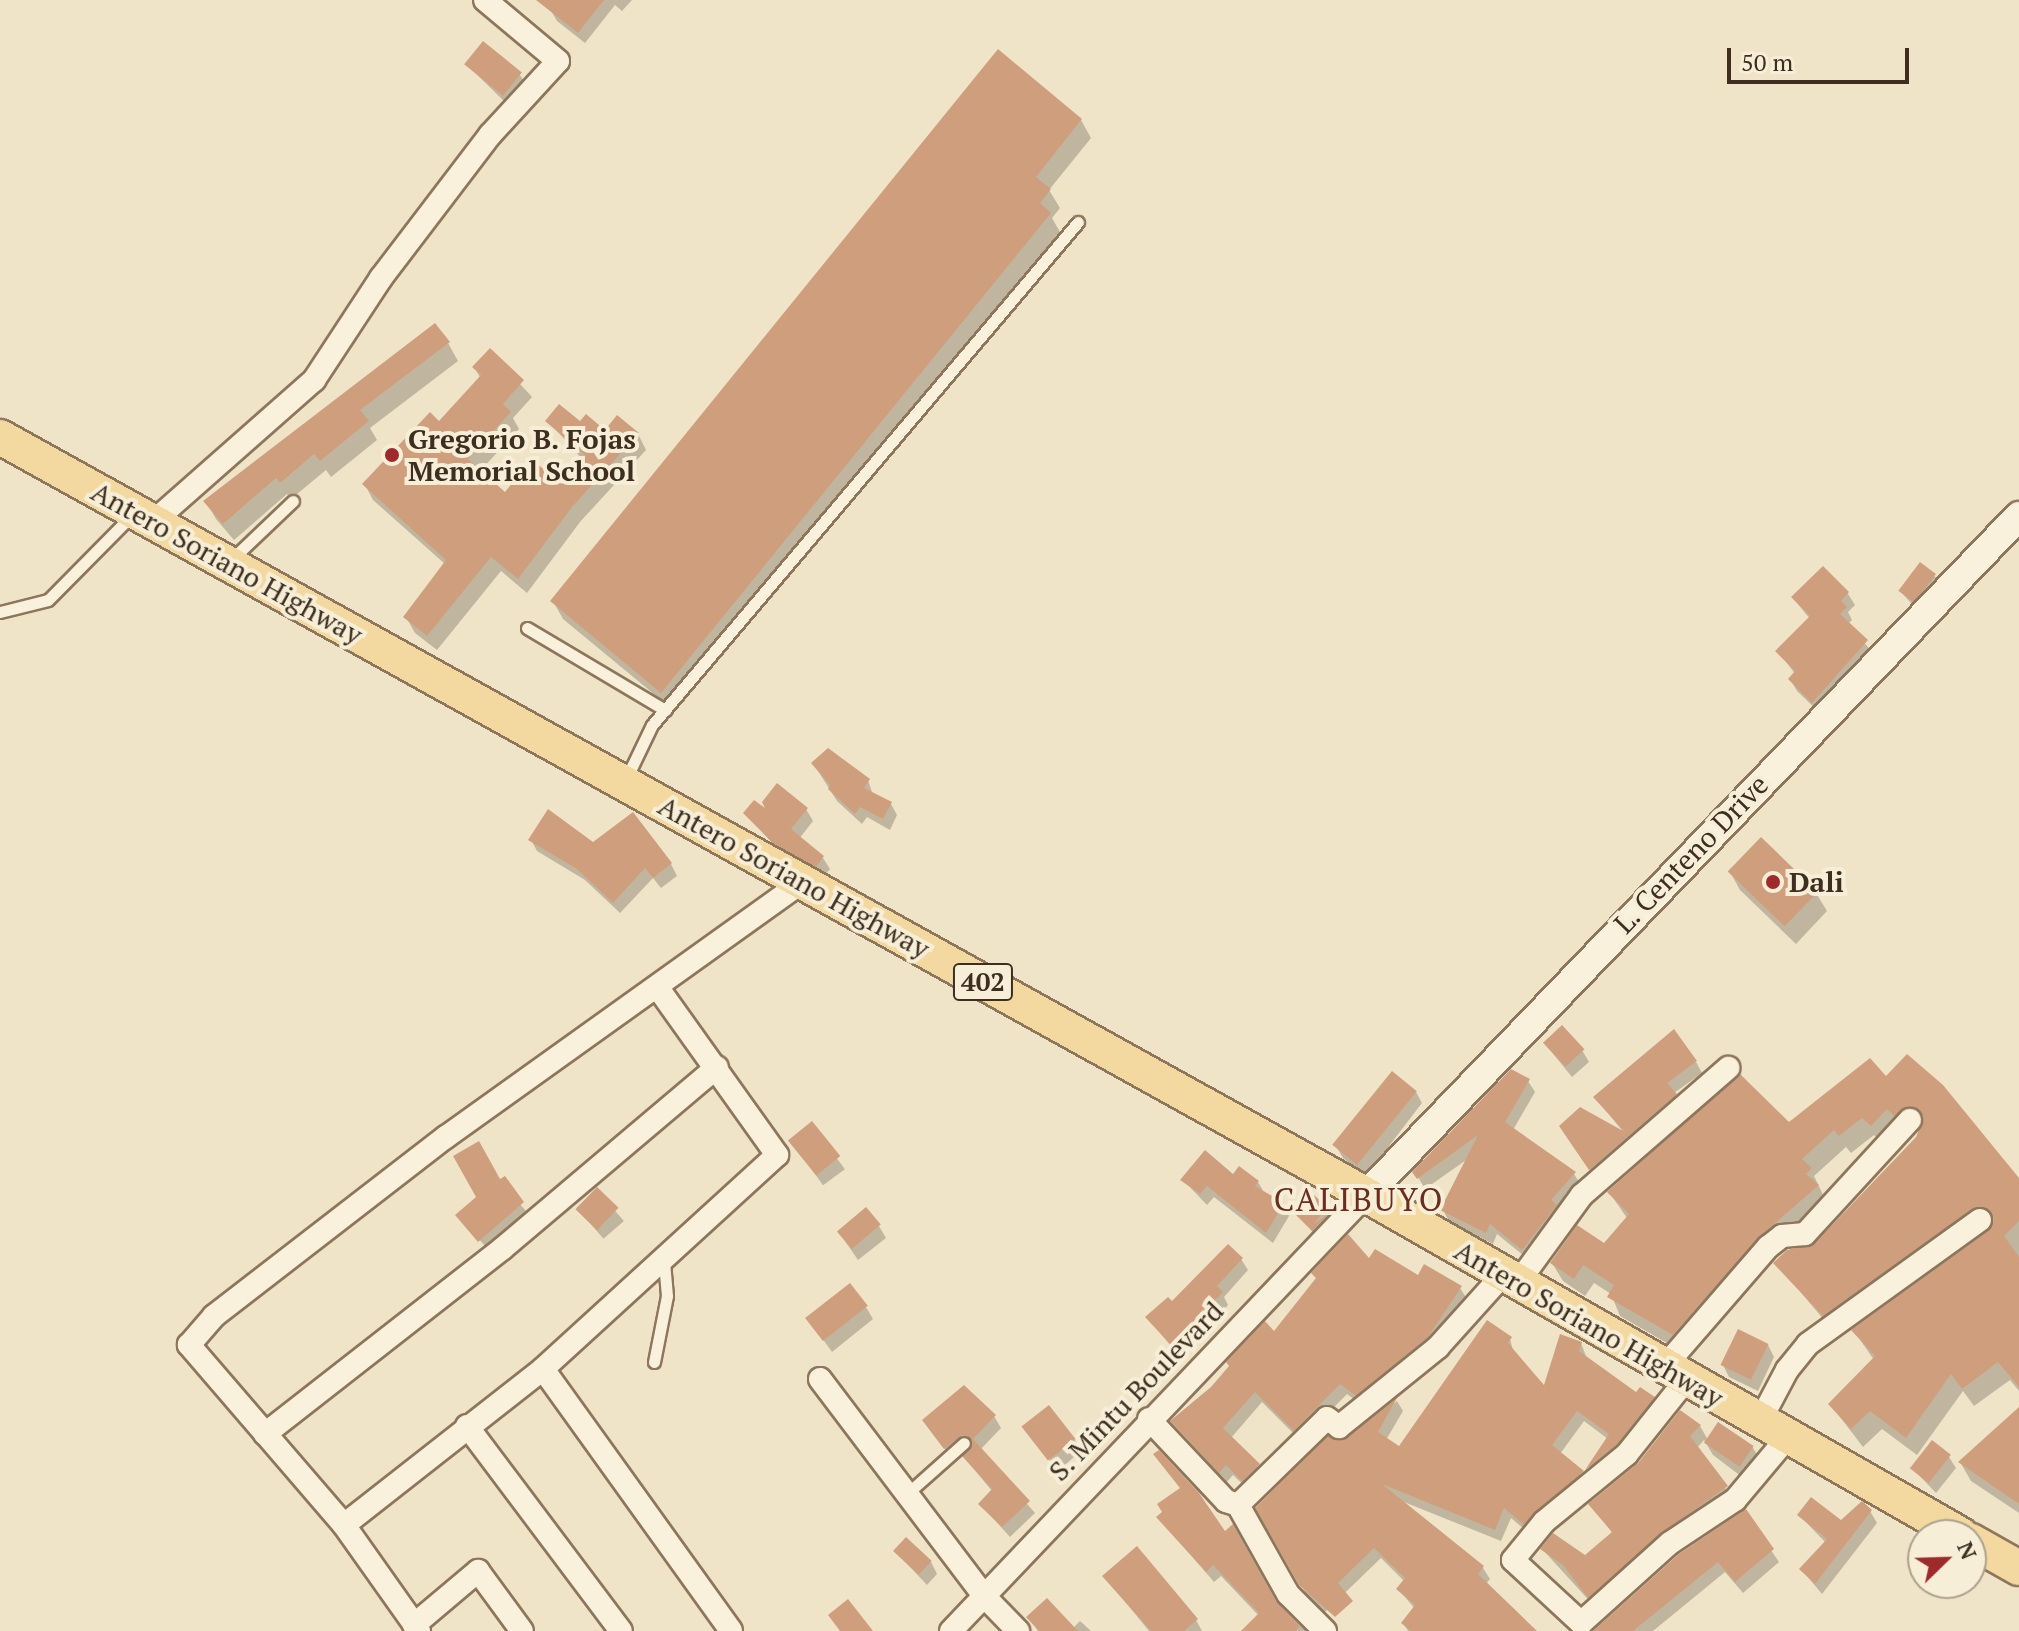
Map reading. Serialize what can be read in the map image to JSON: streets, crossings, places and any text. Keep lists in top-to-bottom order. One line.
{"streets":{"main road":["Antero Soriano Highway","402"],"street":["L. Centeno Drive","S. Mintu Boulevard"]},"crossings":[["Antero Soriano Highway","L. Centeno Drive"],["Antero Soriano Highway","S. Mintu Boulevard"],["L. Centeno Drive","S. Mintu Boulevard"]],"districts":["CALIBUYO"],"places":["Gregorio B. Fojas Memorial School","Dali"],"scale_bar":"50 m","north":"top right"}
